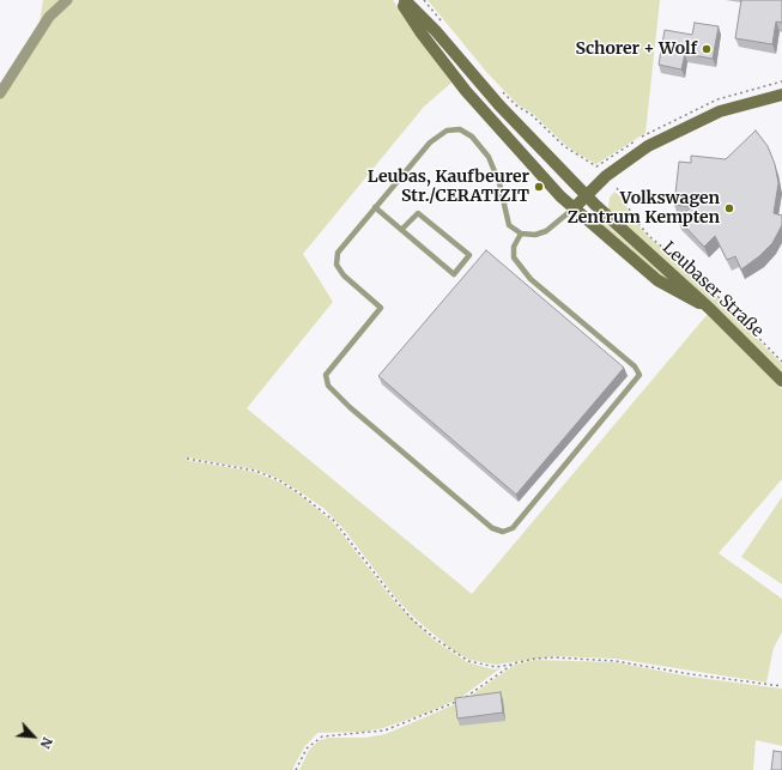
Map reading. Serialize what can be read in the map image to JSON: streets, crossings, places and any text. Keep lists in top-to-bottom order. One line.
{"streets":{"main road":["Leubaser Straße"]},"places":["Schorer + Wolf","Leubas, Kaufbeurer Str./CERATIZIT","Volkswagen Zentrum Kempten"],"north":"bottom right"}
